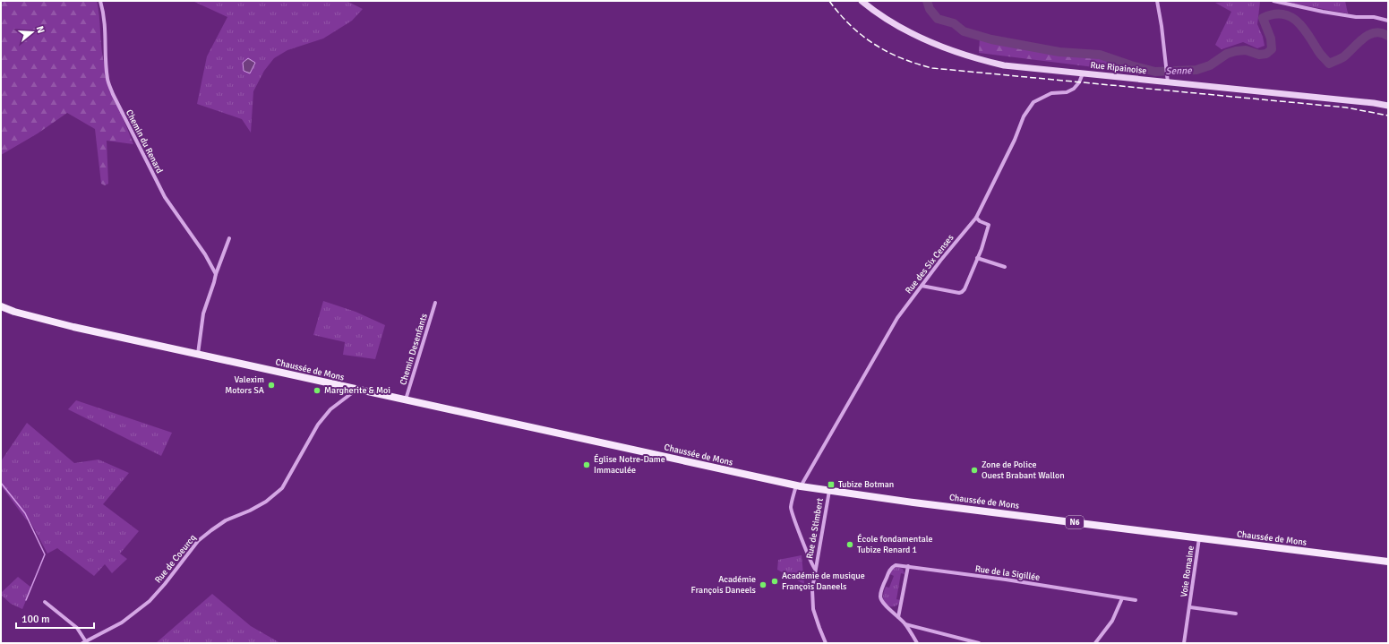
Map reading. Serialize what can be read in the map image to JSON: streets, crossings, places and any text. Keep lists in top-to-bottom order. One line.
{"streets":{"main road":["Chaussée de Mons","N6"],"street":["Rue Ripainoise","Chemin du Renard","Rue des Six Censes","Chemin Desenfants","Rue de Stimbert","Rue de Coeurcq","Voie Romaine","Rue de la Sigillée"]},"crossings":[["Rue Ripainoise","Rue des Six Censes"],["Rue des Six Censes","Chaussée de Mons"],["Rue des Six Censes","Rue de Stimbert"],["Chemin Desenfants","Chaussée de Mons"],["Chaussée de Mons","Rue de Stimbert"],["Chaussée de Mons","Rue de Coeurcq"],["Chaussée de Mons","Voie Romaine"]],"water":["Senne"],"places":{"other":["Valexim Motors SA","Margherite & Moi","Église Notre-Dame Immaculée","Zone de Police Ouest Brabant Wallon","École fondamentale Tubize Renard 1","Académie de musique François Daneels","Académie François Daneels"],"transit":["Tubize Botman"]},"scale_bar":"100 m","north":"right"}
